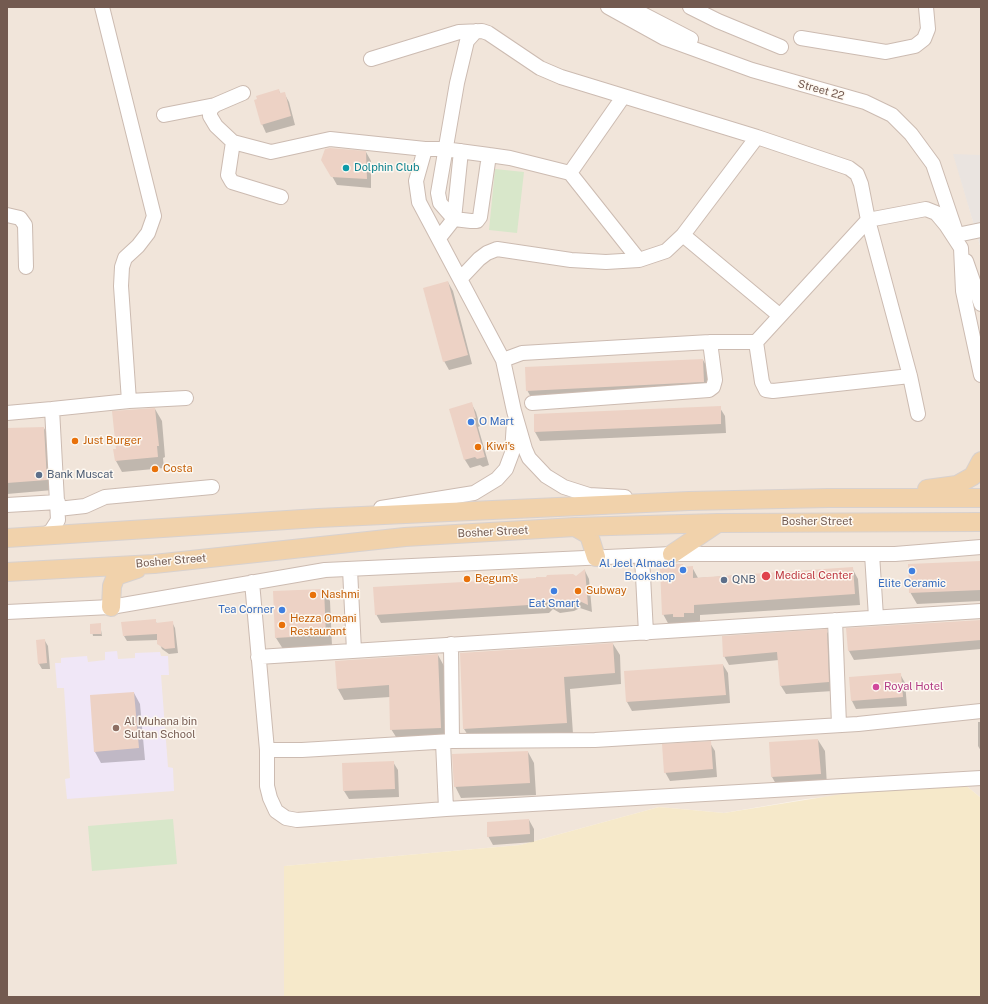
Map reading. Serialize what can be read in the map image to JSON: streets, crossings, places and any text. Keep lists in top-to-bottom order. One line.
{"streets":{"main road":["Bosher Street"],"street":["Street 22"]},"places":["Dolphin Club","O Mart","Just Burger","Kiwi's","Costa","Bank Muscat","Al Jeel Almaed Bookshop","Elite Ceramic","Medical Center","Begum's","QNB","Eat Smart","Subway","Nashmi","Tea Corner","Hezza Omani Restaurant","Royal Hotel","Al Muhana bin Sultan School"]}
